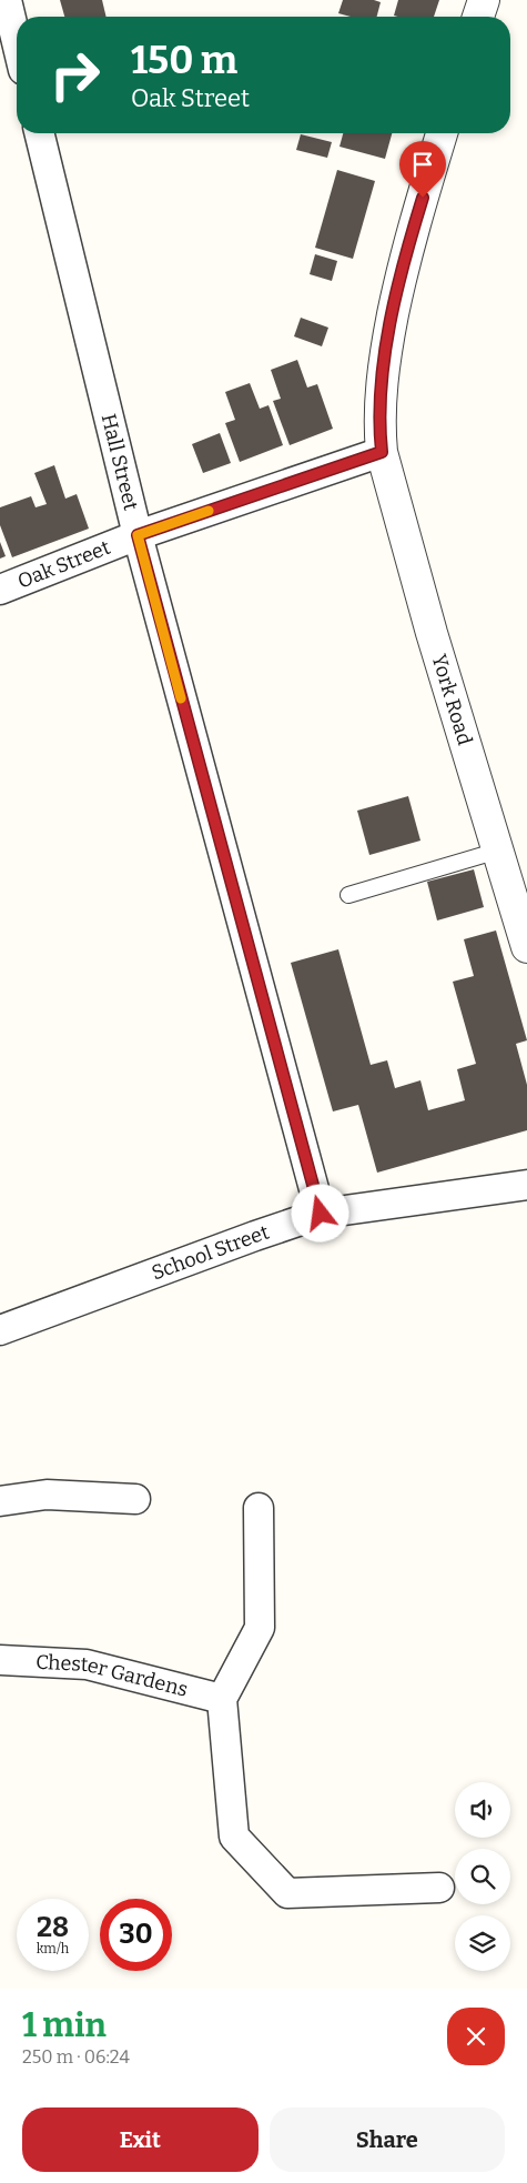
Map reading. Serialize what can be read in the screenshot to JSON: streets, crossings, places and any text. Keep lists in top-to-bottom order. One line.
{"streets":{"street":["Hall Street","Oak Street","York Road","School Street","Chester Gardens"]},"crossings":[["Hall Street","Oak Street"],["Hall Street","School Street"],["Oak Street","York Road"]],"page":{"turn":["150 m","Oak Street"],"speed":"28 km/h","limit":"30","heading":["1 min","250 m · 06:24"],"buttons":["Exit","Share"]}}
